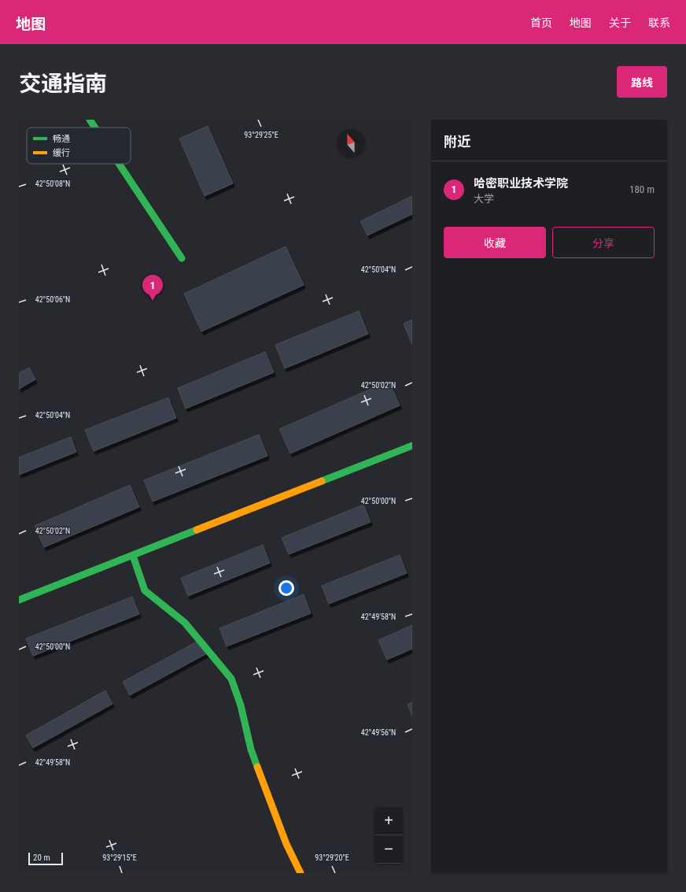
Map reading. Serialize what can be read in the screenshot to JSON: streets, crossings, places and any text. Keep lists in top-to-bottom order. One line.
{"legend":["畅通","缓行"],"scale_bar":"20 m","north":"top","page":{"header":"地图","nav":["首页","地图","关于","联系"],"title":"交通指南","buttons":["路线",["收藏","分享"]],"heading":"附近","list":[{"mark":"1","name":"哈密职业技术学院","note":"大学","value":"180 m"}],"pins":"1","map_buttons":["+","−"],"scale":"20 m"},"coordinates":["93°29'25\"E","42°50'08\"N","42°50'04\"N","42°50'06\"N","42°50'02\"N","42°50'00\"N","42°49'58\"N","42°49'56\"N","93°29'15\"E","93°29'20\"E"]}
